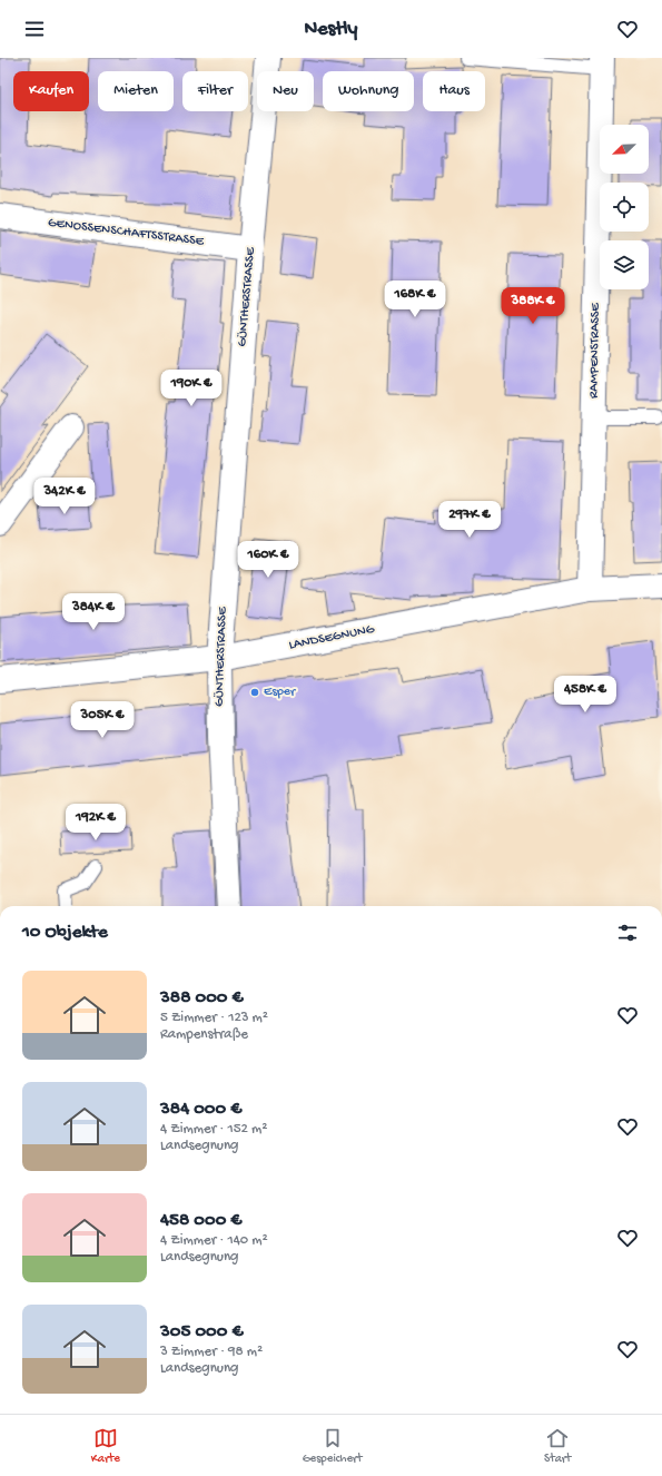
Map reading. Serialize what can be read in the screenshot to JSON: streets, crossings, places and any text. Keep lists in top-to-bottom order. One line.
{"streets":{"street":["GENOSSENSCHAFTSSTRASSE","GÜNTHERSTRASSE","RAMPENSTRASSE","LANDSEGNUNG"]},"crossings":[["GENOSSENSCHAFTSSTRASSE","GÜNTHERSTRASSE"],["GÜNTHERSTRASSE","LANDSEGNUNG"],["RAMPENSTRASSE","LANDSEGNUNG"]],"places":["Esper"],"north":"bottom left","page":{"header":"Nestly","chip":["Kaufen","Mieten","Filter","Neu","Wohnung","Haus"],"price":["168K €","388K €","190K €","342K €","297K €","160K €","384K €","458K €","305K €","192K €"],"heading":"10 Objekte","list":[{"name":"388 000 €","note":"5 Zimmer · 123 m² · Rampenstraße"},{"name":"384 000 €","note":"4 Zimmer · 152 m² · Landsegnung"},{"name":"458 000 €","note":"4 Zimmer · 140 m² · Landsegnung"},{"name":"305 000 €","note":"3 Zimmer · 98 m² · Landsegnung"}],"tabs":["Karte","Gespeichert","Start"]}}
